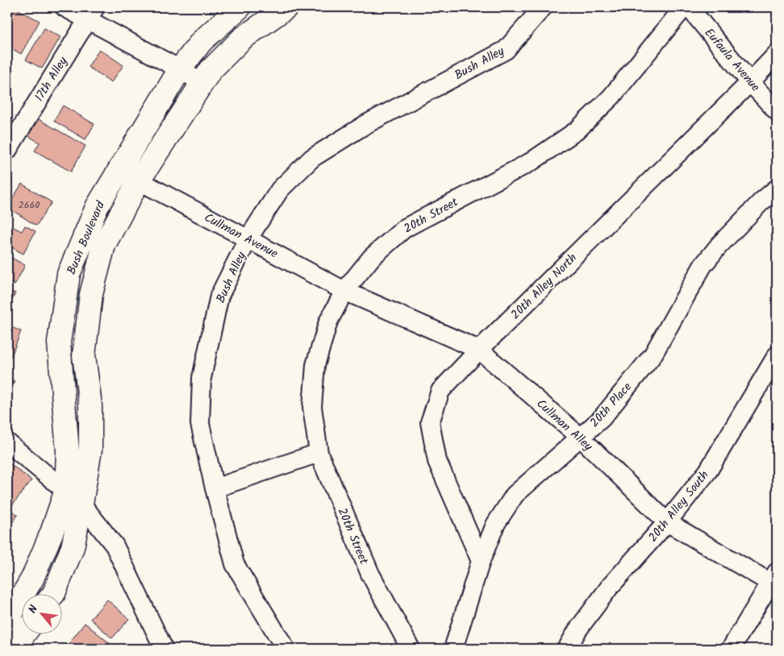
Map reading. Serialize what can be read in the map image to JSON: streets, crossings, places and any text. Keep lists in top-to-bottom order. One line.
{"streets":{"main road":["Bush Boulevard"],"street":["Eufaula Avenue","Bush Alley","17th Alley","20th Street","Cullman Avenue","20th Alley North","20th Place","Cullman Alley","20th Alley South"]},"crossings":[["Eufaula Avenue","20th Alley North"],["Bush Alley","Cullman Avenue"],["20th Street","Cullman Avenue"],["20th Street","Cullman Alley"],["Cullman Avenue","Bush Boulevard"],["Cullman Avenue","Cullman Alley"],["20th Alley North","20th Place"],["20th Alley North","Cullman Alley"],["20th Place","Cullman Alley"],["Cullman Alley","20th Alley South"]],"house_numbers":["2660"],"north":"top left"}
